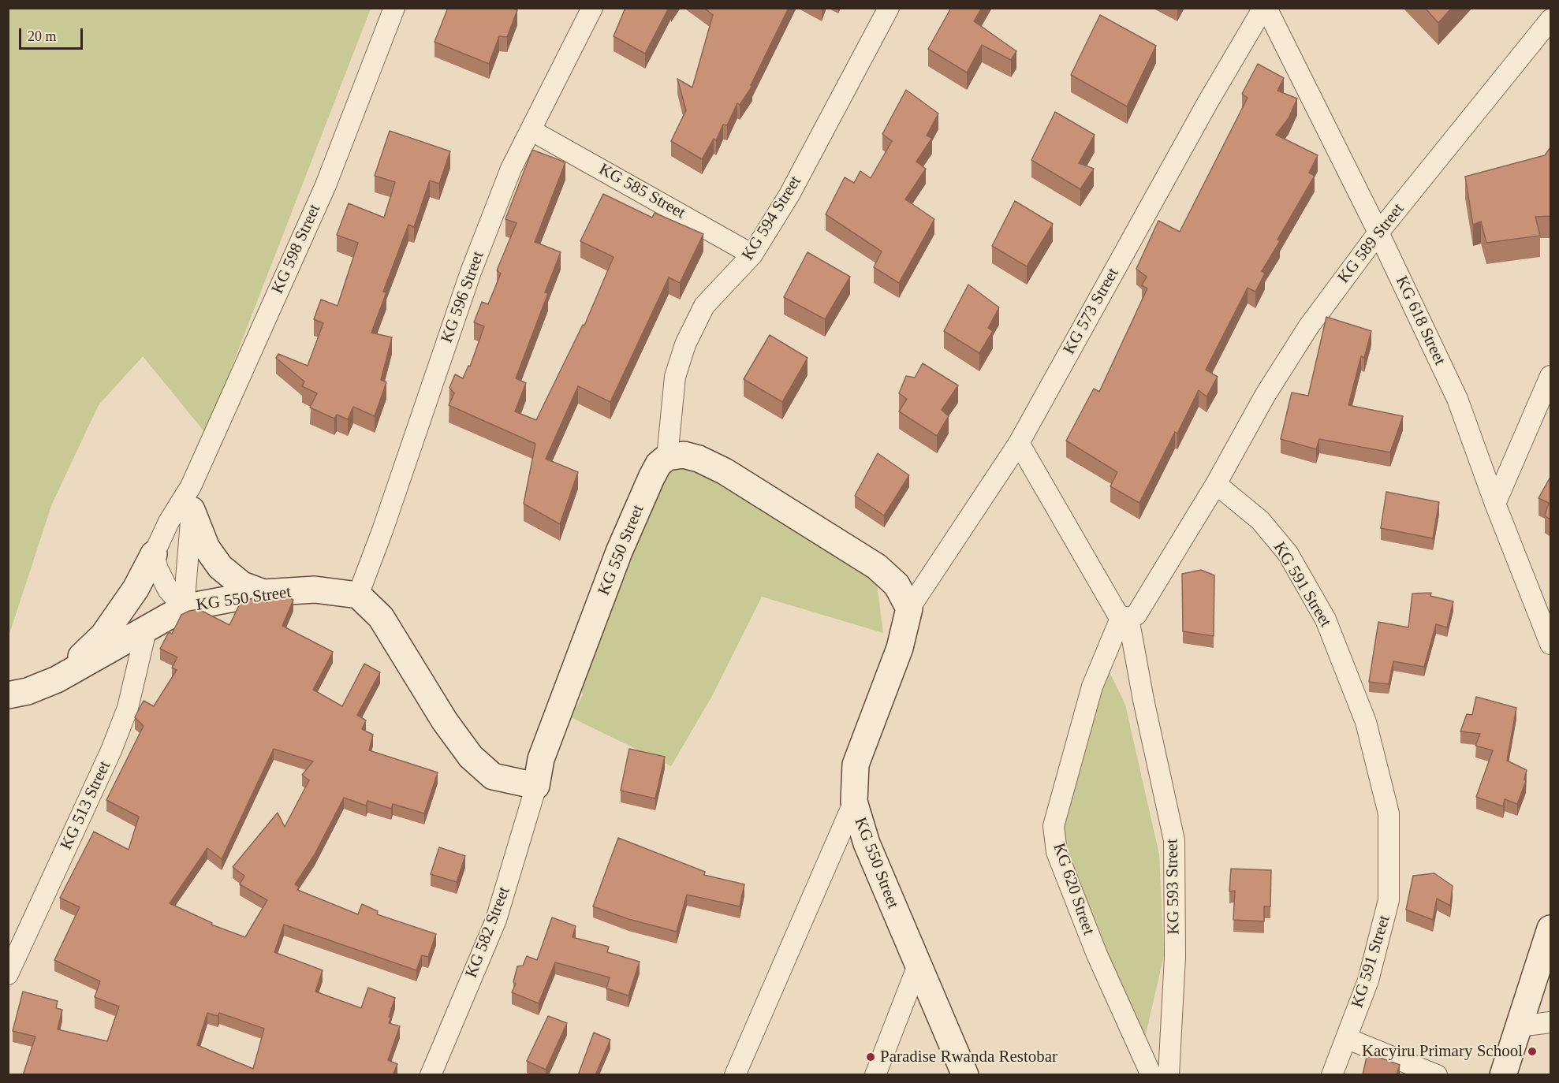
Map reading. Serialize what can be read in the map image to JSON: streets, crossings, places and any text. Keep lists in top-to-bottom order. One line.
{"streets":{"street":["KG 585 Street","KG 594 Street","KG 589 Street","KG 598 Street","KG 596 Street","KG 573 Street","KG 618 Street","KG 550 Street","KG 591 Street","KG 513 Street","KG 593 Street","KG 620 Street","KG 582 Street"]},"crossings":[["KG 585 Street","KG 594 Street"],["KG 585 Street","KG 596 Street"],["KG 594 Street","KG 550 Street"],["KG 589 Street","KG 618 Street"],["KG 589 Street","KG 591 Street"],["KG 598 Street","KG 550 Street"],["KG 596 Street","KG 550 Street"],["KG 573 Street","KG 618 Street"],["KG 573 Street","KG 550 Street"],["KG 550 Street","KG 513 Street"],["KG 550 Street","KG 582 Street"],["KG 593 Street","KG 620 Street"]],"places":["Kacyiru Primary School","Paradise Rwanda Restobar"],"scale_bar":"20 m"}
